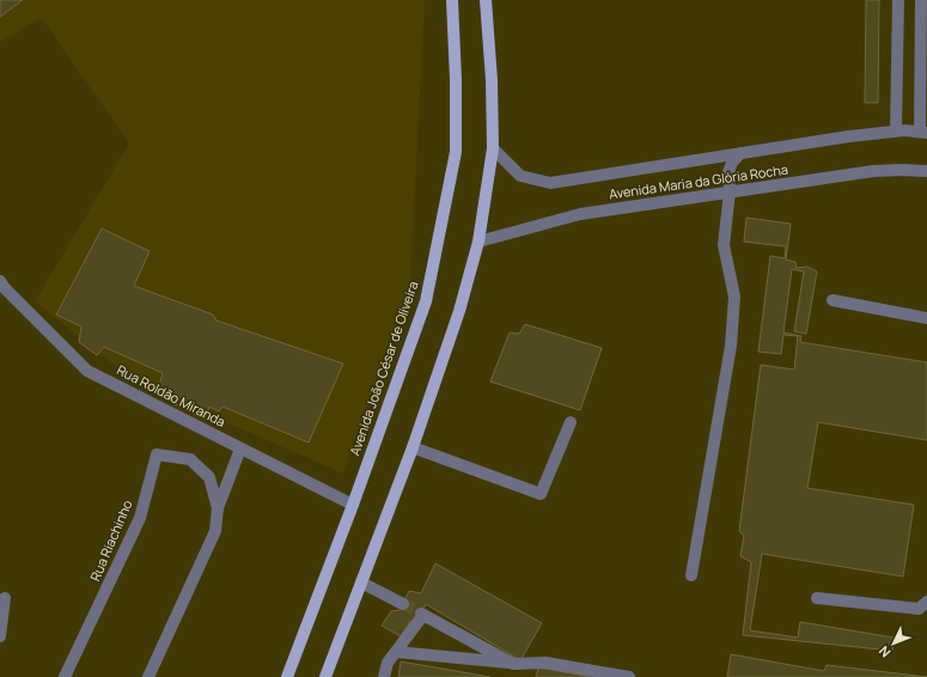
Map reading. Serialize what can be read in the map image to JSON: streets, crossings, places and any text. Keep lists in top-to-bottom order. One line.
{"streets":{"main road":["Avenida João César de Oliveira"],"street":["Avenida Maria da Glória Rocha","Rua Roldão Miranda","Rua Riachinho"]},"crossings":[["Avenida João César de Oliveira","Rua Roldão Miranda"]],"north":"bottom left"}
